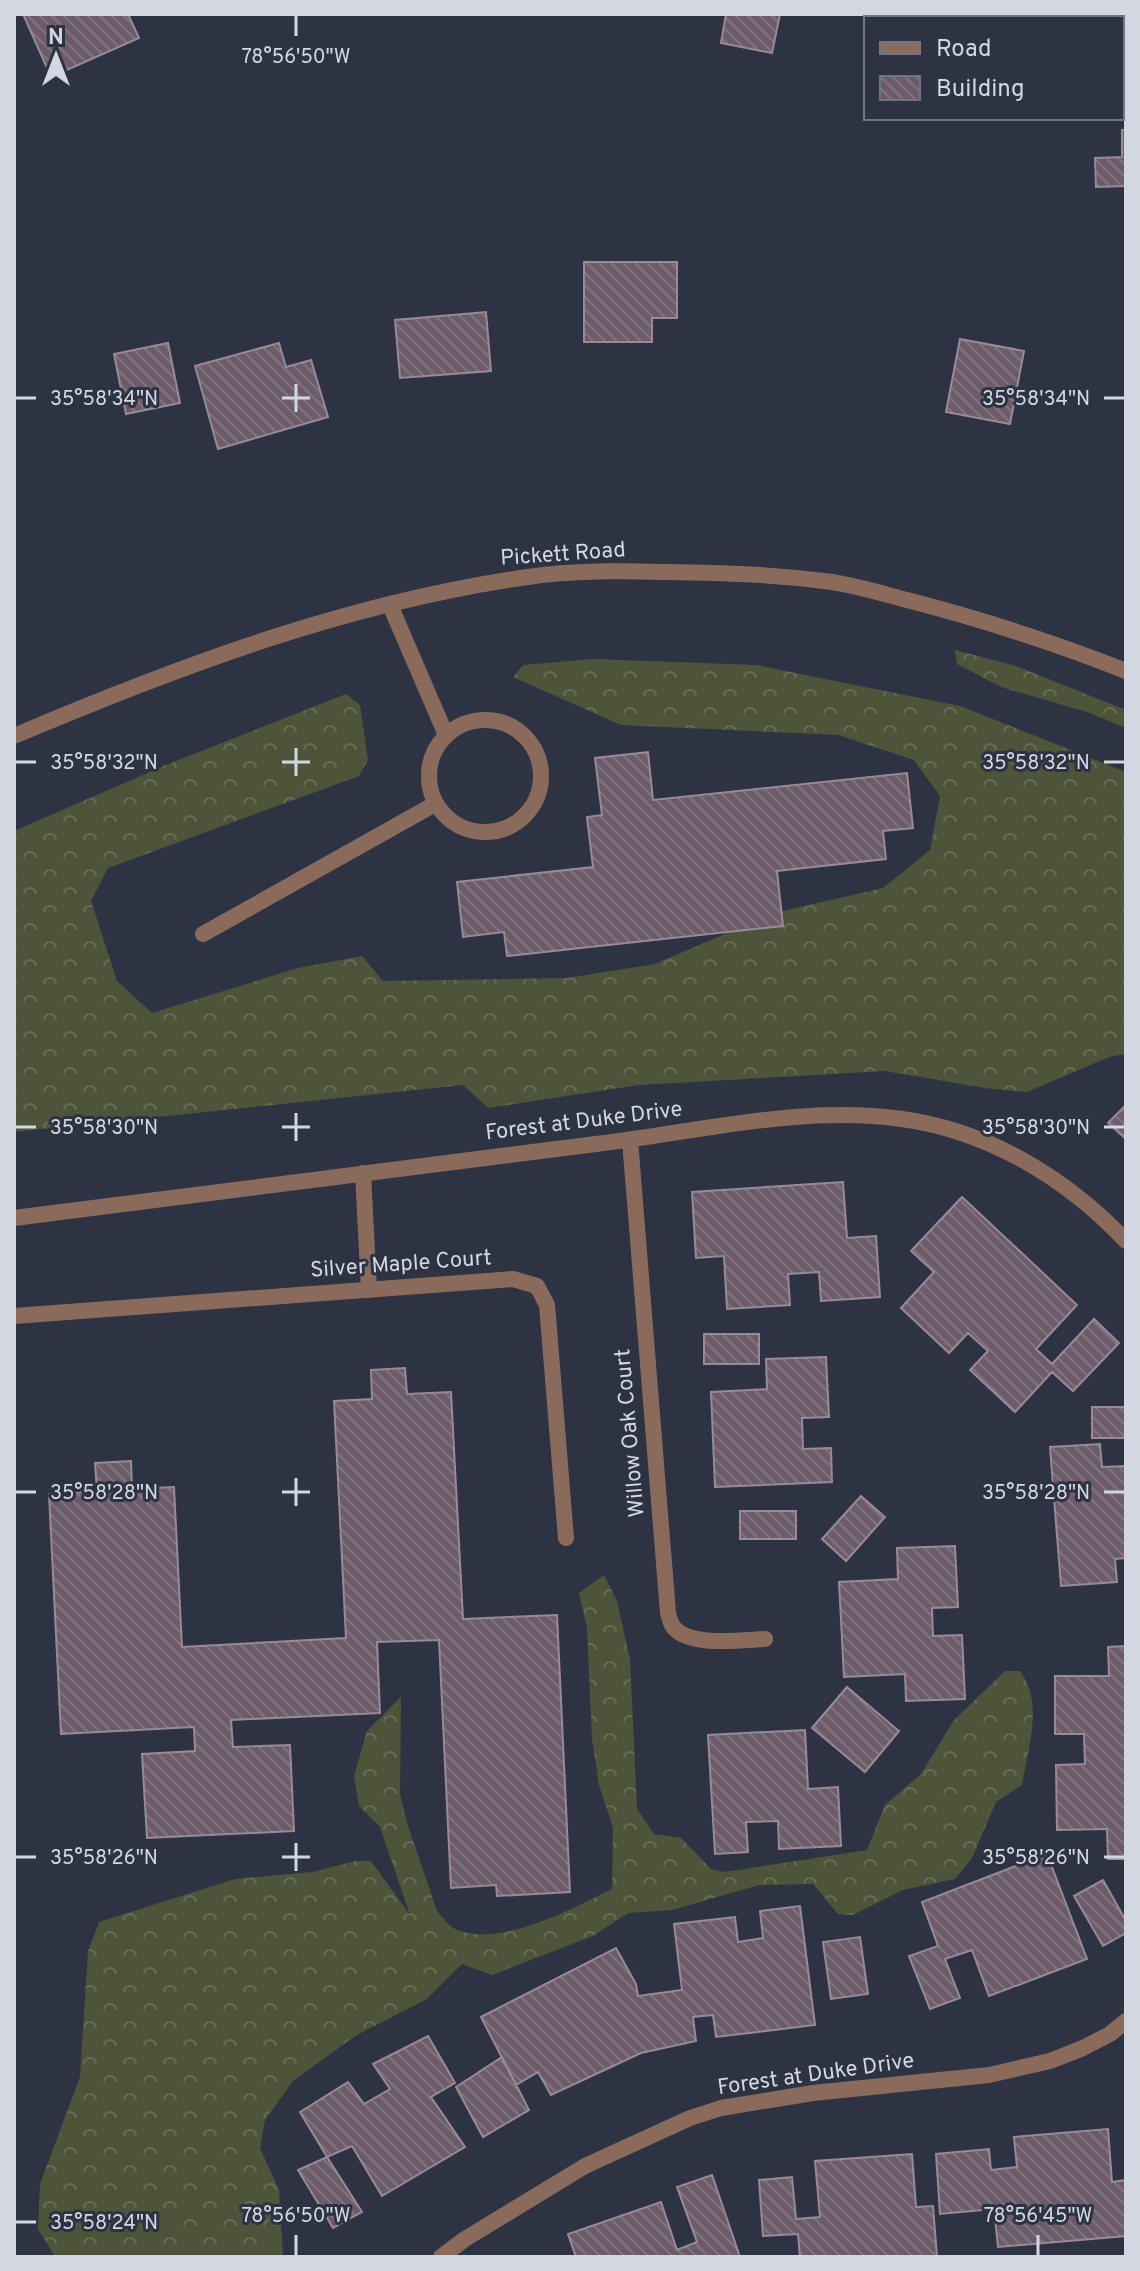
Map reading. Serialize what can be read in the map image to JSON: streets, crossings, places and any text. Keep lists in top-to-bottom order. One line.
{"streets":{"street":["Pickett Road","Forest at Duke Drive","Silver Maple Court","Willow Oak Court"]},"crossings":[["Forest at Duke Drive","Willow Oak Court"]],"legend":["Road","Building"],"north":"top","coordinates":["78°56'50\"W","35°58'34\"N","35°58'32\"N","35°58'30\"N","35°58'28\"N","35°58'26\"N","78°56'45\"W","35°58'24\"N"]}
